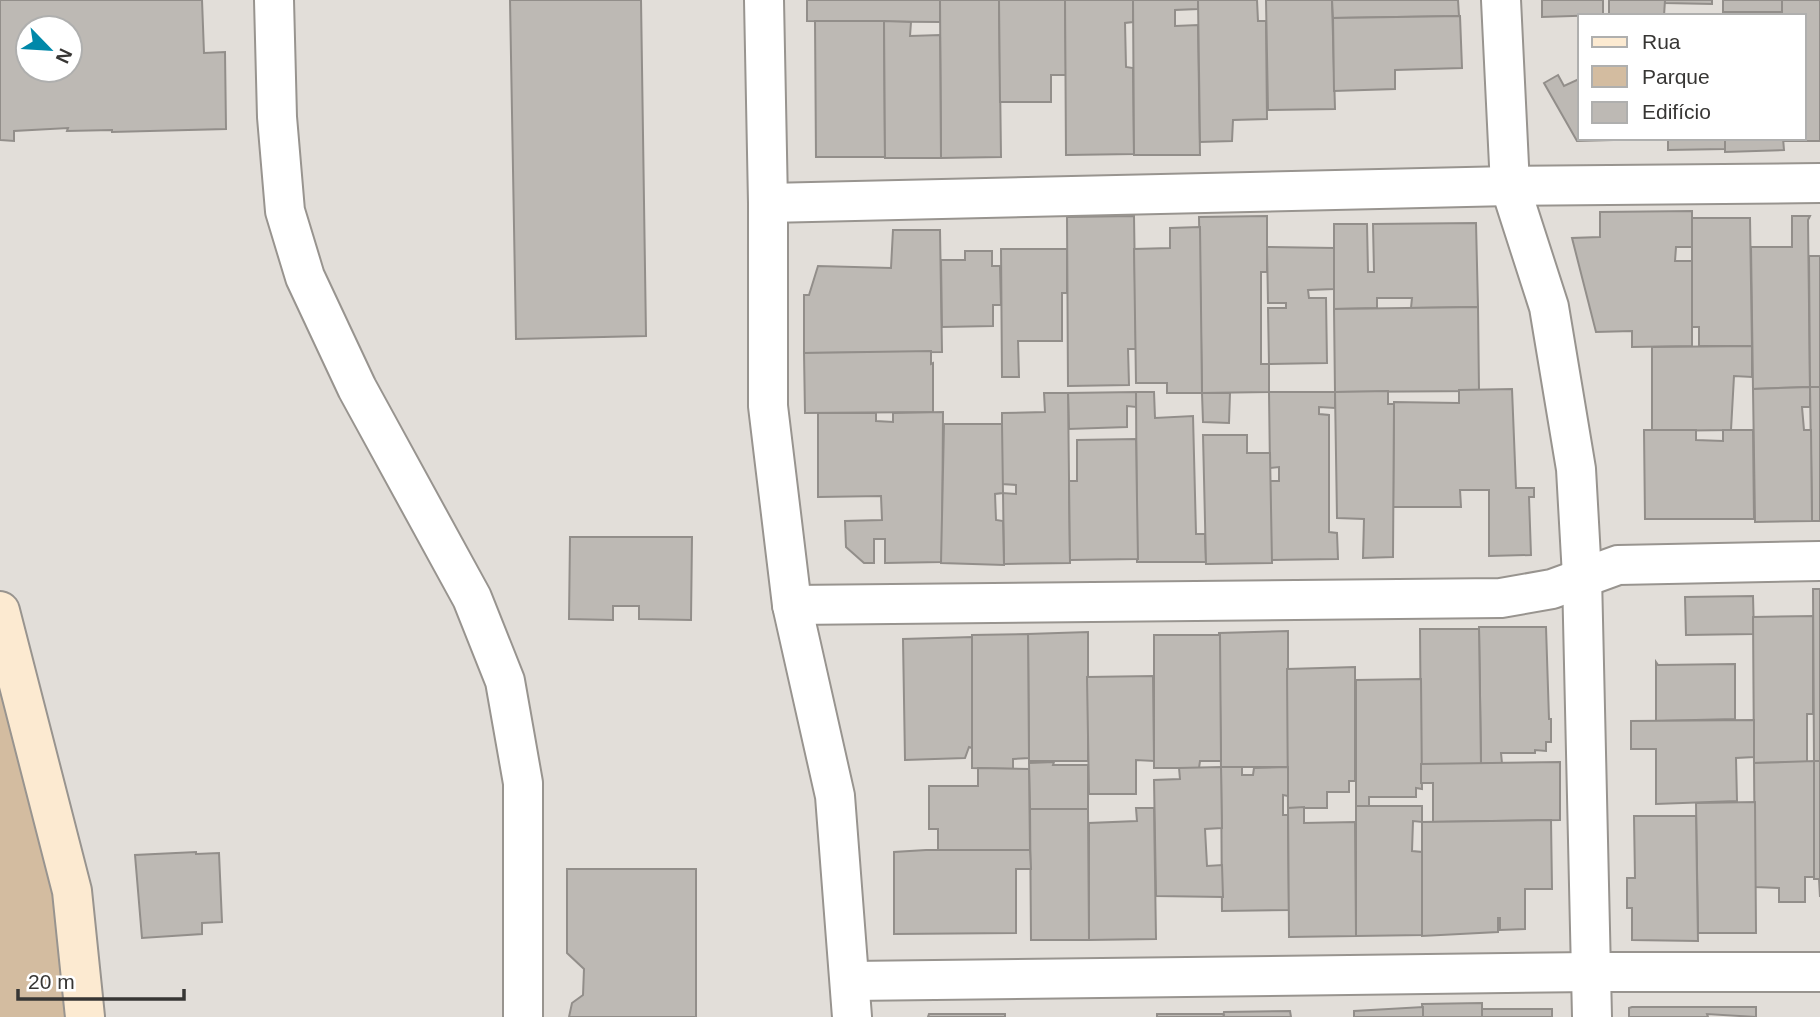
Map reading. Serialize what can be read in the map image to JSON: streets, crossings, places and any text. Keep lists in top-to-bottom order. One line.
{"legend":["Rua","Parque","Edifício"],"scale_bar":"20 m","north":"bottom right"}
